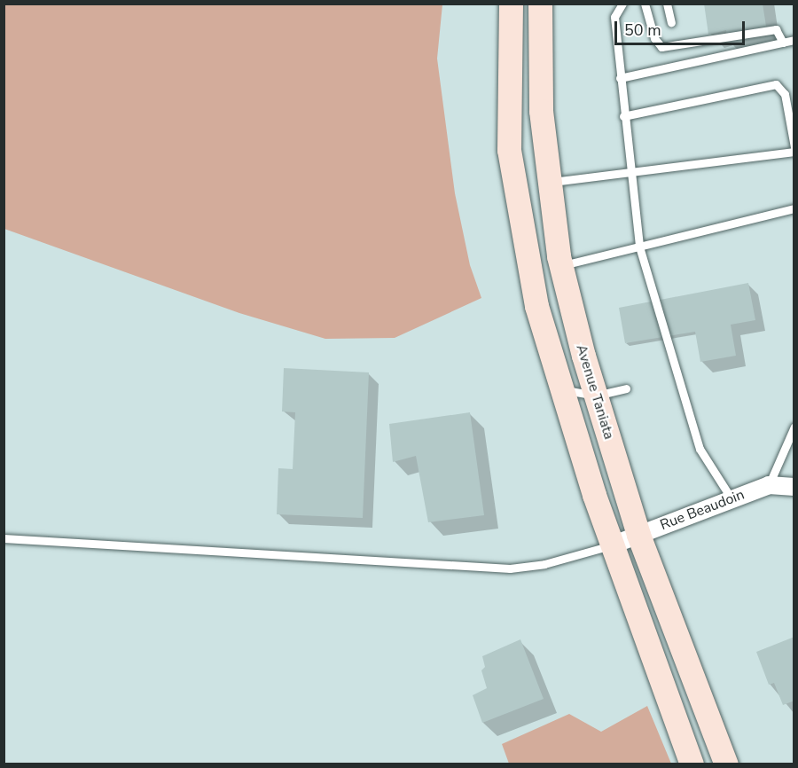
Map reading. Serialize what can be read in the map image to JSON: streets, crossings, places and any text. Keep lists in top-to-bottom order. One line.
{"streets":{"main road":["Avenue Taniata"],"street":["Rue Beaudoin"]},"crossings":[["Avenue Taniata","Rue Beaudoin"]],"scale_bar":"50 m"}
